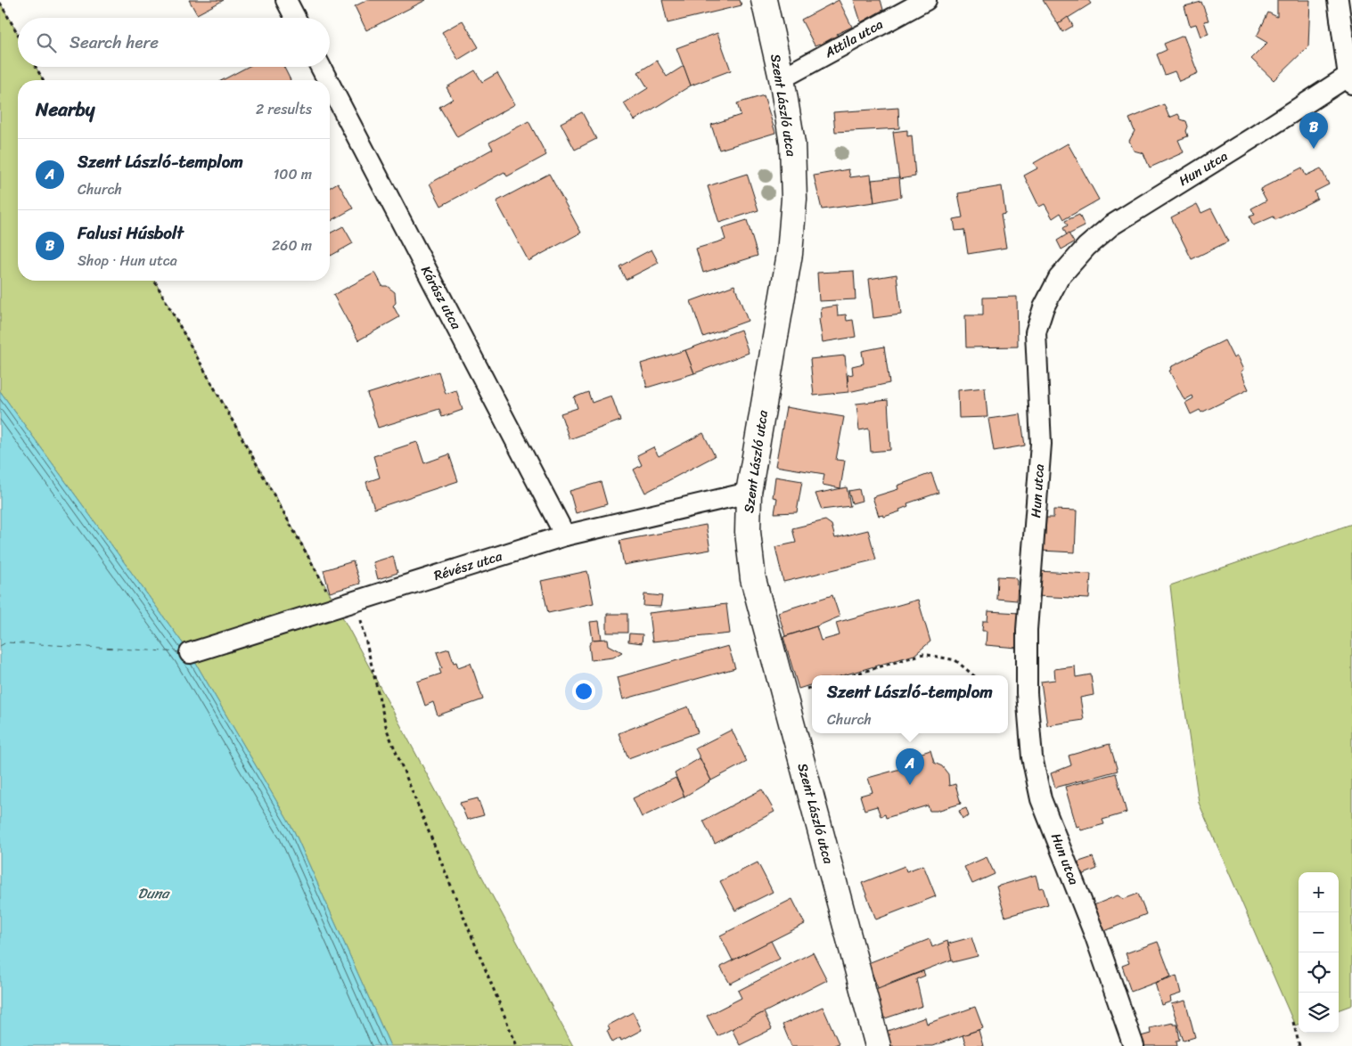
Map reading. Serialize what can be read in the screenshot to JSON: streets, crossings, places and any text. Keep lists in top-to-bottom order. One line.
{"streets":{"street":["Attila utca","Szent László utca","Hun utca","Kárász utca","Révész utca"]},"crossings":[["Attila utca","Szent László utca"],["Szent László utca","Révész utca"],["Kárász utca","Révész utca"]],"water":["Duna"],"page":{"search":"Search here","heading":["Nearby","2 results"],"pins":["B","A"],"list":[{"mark":"A","name":"Szent László-templom","note":"Church","value":"100 m"},{"mark":"B","name":"Falusi Húsbolt","note":"Shop · Hun utca","value":"260 m"}],"popup":["Szent László-templom","Church"],"map_buttons":["+","−"]}}
